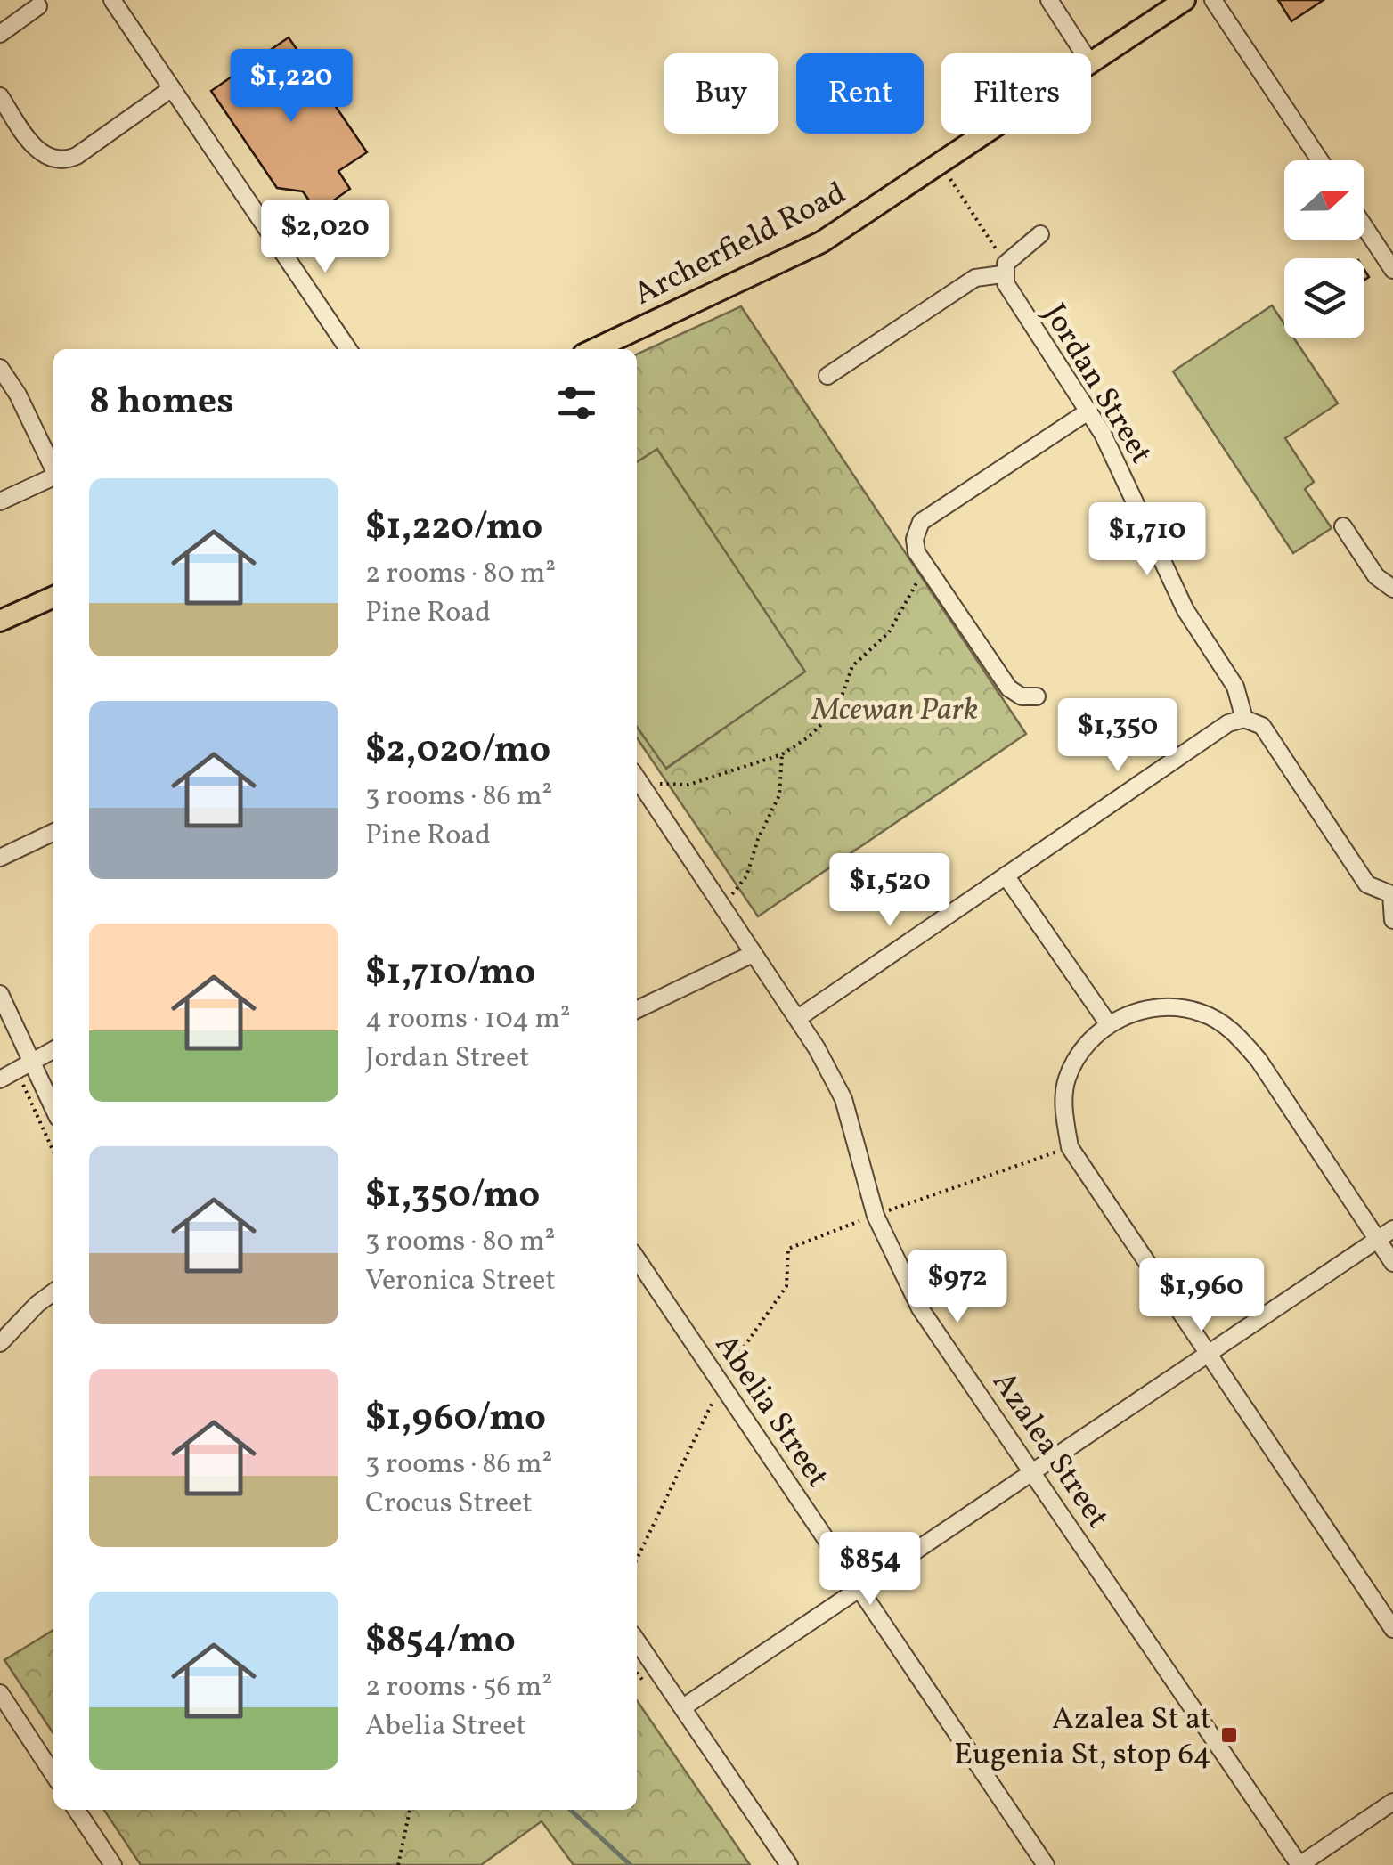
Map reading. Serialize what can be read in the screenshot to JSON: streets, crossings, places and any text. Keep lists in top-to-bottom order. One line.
{"streets":{"main road":["Archerfield Road"],"street":["Jordan Street","Abelia Street","Azalea Street"]},"parks":["Mcewan Park"],"places":{"transit":["Azalea St at Eugenia St, stop 64"]},"north":"right","page":{"price":["$1,220","$2,020","$1,710","$1,350","$1,520","$972","$1,960","$854"],"chip":["Buy","Rent","Filters"],"heading":"8 homes","list":[{"name":"$1,220/mo","note":"2 rooms · 80 m² · Pine Road"},{"name":"$2,020/mo","note":"3 rooms · 86 m² · Pine Road"},{"name":"$1,710/mo","note":"4 rooms · 104 m² · Jordan Street"},{"name":"$1,350/mo","note":"3 rooms · 80 m² · Veronica Street"},{"name":"$1,960/mo","note":"3 rooms · 86 m² · Crocus Street"},{"name":"$854/mo","note":"2 rooms · 56 m² · Abelia Street"}]}}
